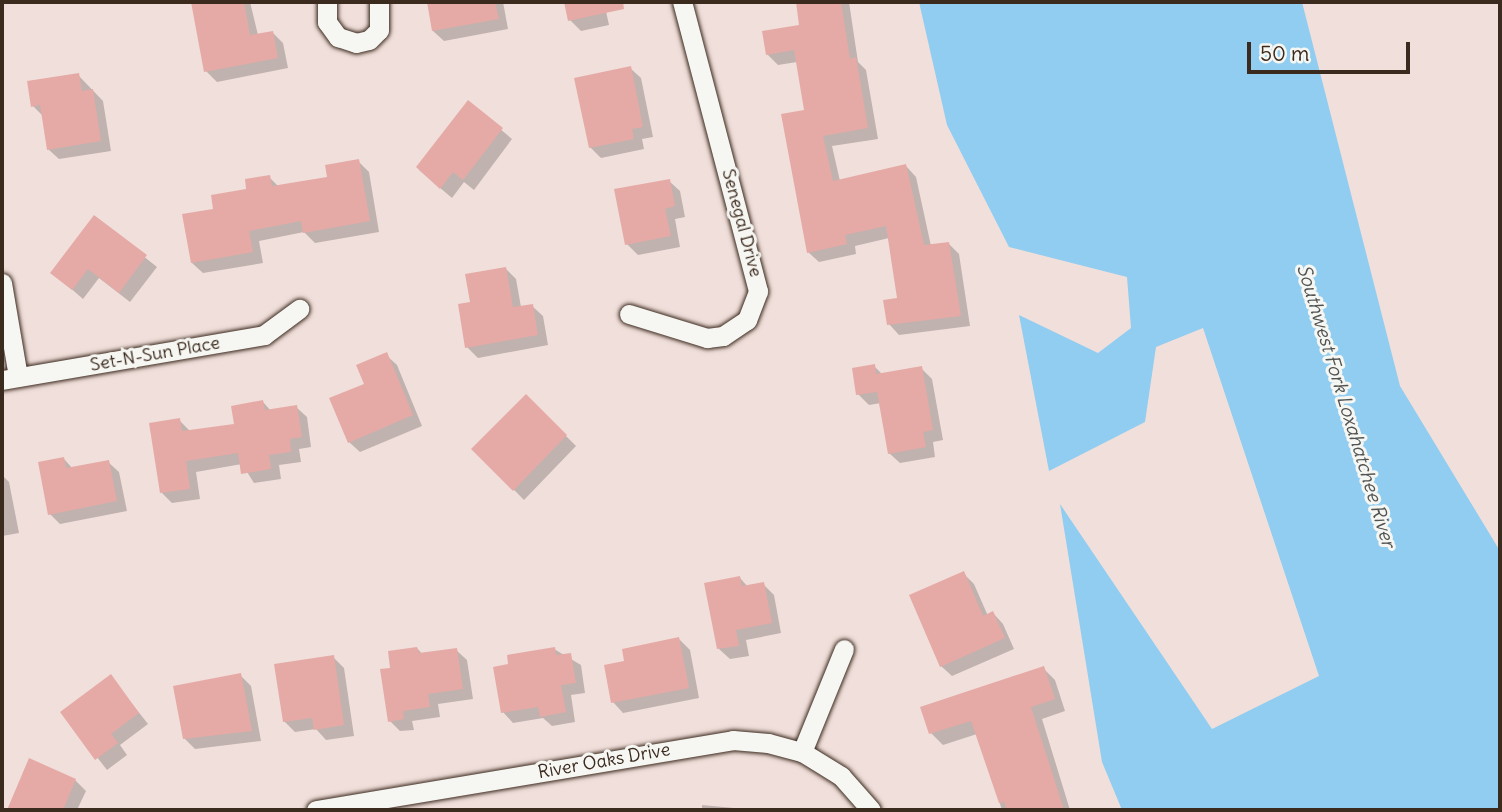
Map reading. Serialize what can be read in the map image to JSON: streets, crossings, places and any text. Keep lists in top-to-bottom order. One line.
{"streets":{"street":["Senegal Drive","Set-N-Sun Place","River Oaks Drive"]},"water":["Southwest Fork Loxahatchee River"],"scale_bar":"50 m"}
